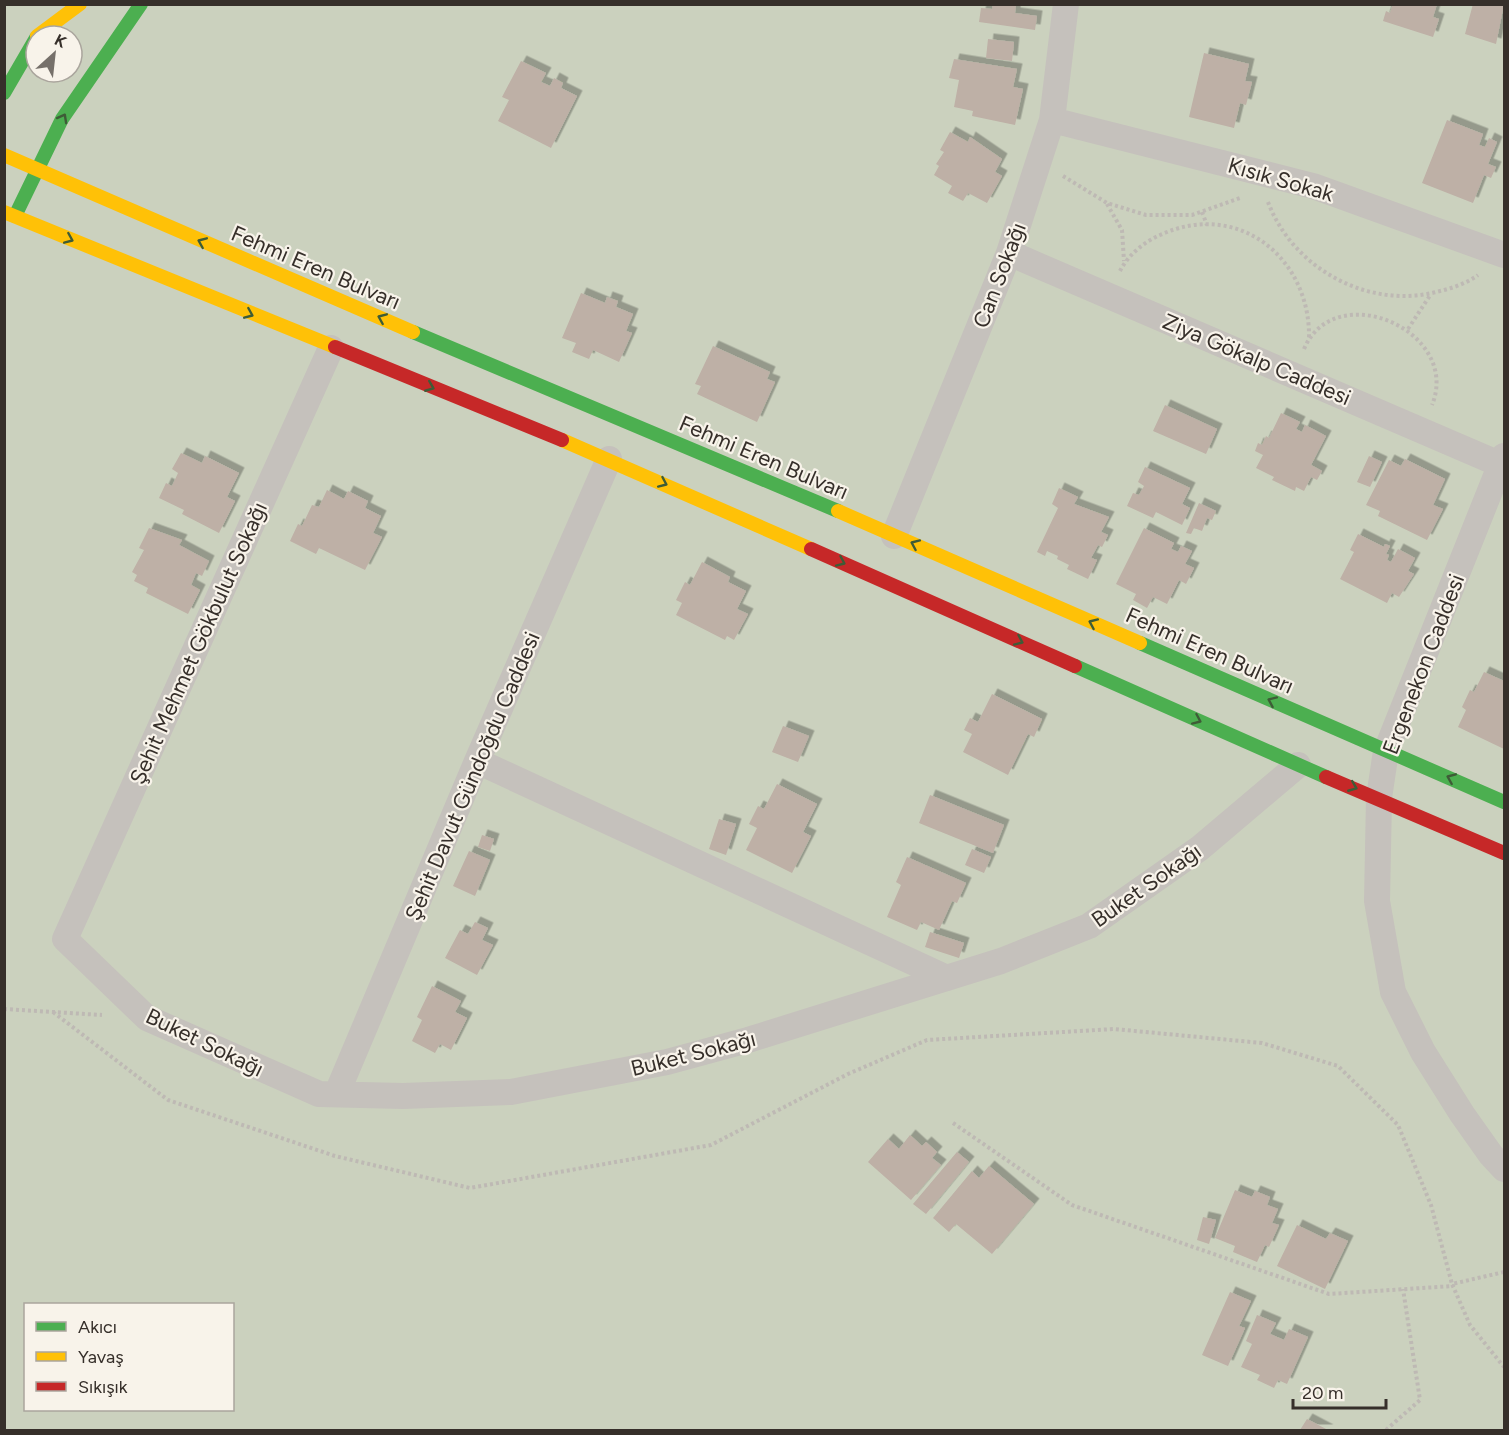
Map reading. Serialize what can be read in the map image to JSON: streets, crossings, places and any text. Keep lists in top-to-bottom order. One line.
{"streets":{"street":["Kısık Sokak","Fehmi Eren Bulvarı","Can Sokağı","Ziya Gökalp Caddesi","Şehit Mehmet Gökbulut Sokağı","Ergenekon Caddesi","Şehit Davut Gündoğdu Caddesi","Buket Sokağı"]},"crossings":[["Kısık Sokak","Can Sokağı"],["Fehmi Eren Bulvarı","Can Sokağı"],["Fehmi Eren Bulvarı","Ergenekon Caddesi"],["Can Sokağı","Ziya Gökalp Caddesi"],["Ziya Gökalp Caddesi","Ergenekon Caddesi"],["Şehit Mehmet Gökbulut Sokağı","Buket Sokağı"],["Şehit Davut Gündoğdu Caddesi","Buket Sokağı"]],"legend":["Akıcı","Yavaş","Sıkışık"],"scale_bar":"20 m","north":"top right"}
